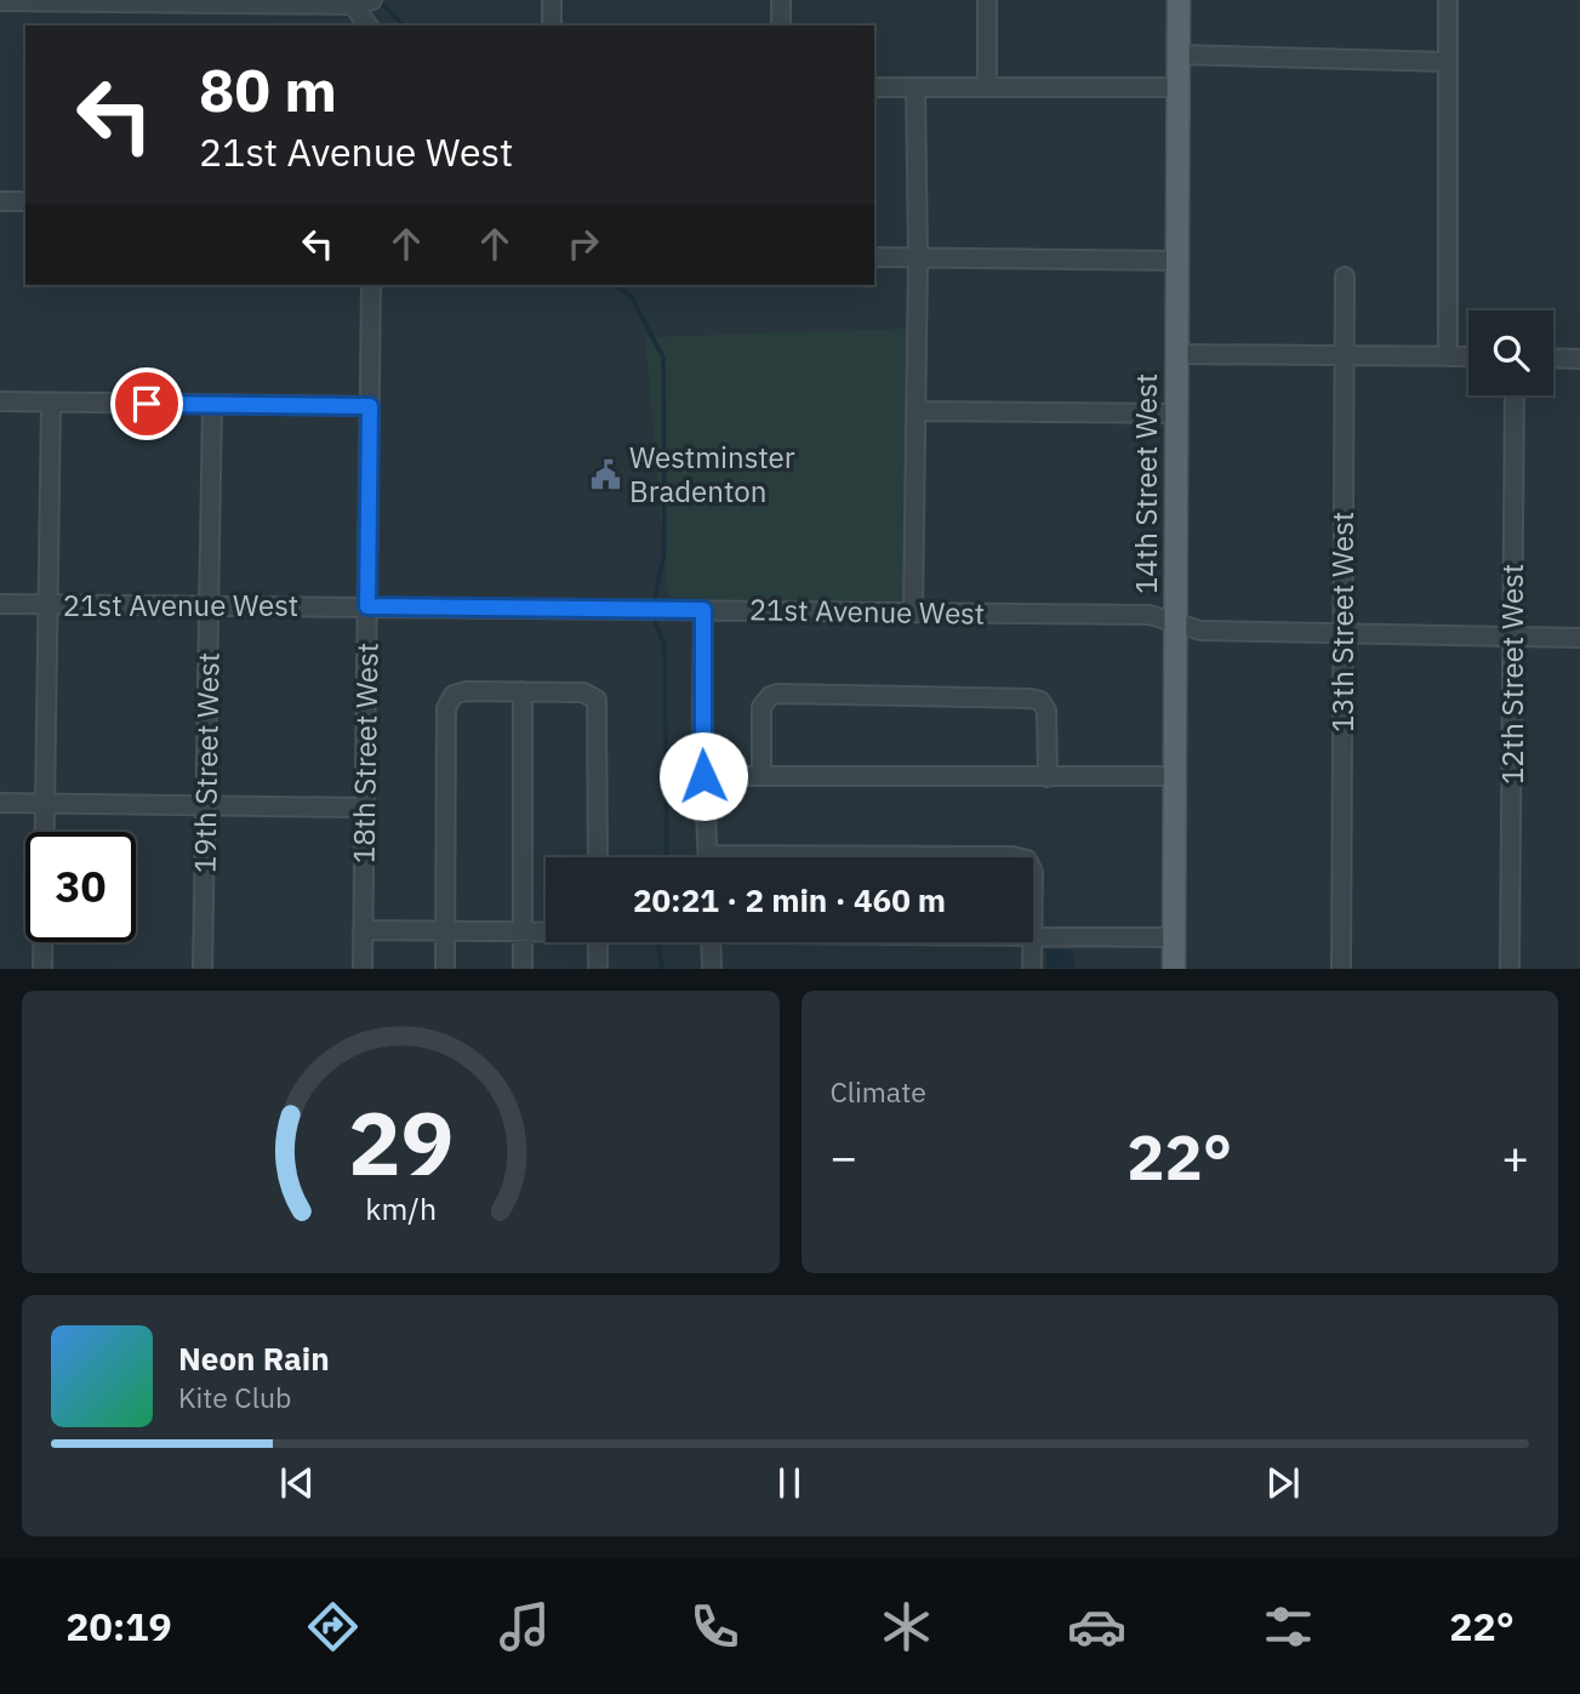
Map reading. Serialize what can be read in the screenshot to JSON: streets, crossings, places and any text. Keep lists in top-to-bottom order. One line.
{"streets":{"main road":["14th Street West"],"street":["21st Avenue West","13th Street West","12th Street West","18th Street West","19th Street West"]},"crossings":[["14th Street West","21st Avenue West"],["21st Avenue West","13th Street West"],["21st Avenue West","12th Street West"],["21st Avenue West","18th Street West"],["21st Avenue West","19th Street West"]],"places":{"public building":["Westminster Bradenton"]},"page":{"turn":["80 m","21st Avenue West"],"limit":"30","trip":"20:21 · 2 min · 460 m","tile":"Climate","heat":["−","22°","+"],"song":["Neon Rain","Kite Club"],"tabs":["20:19","22°"],"gauge":["29","km/h"]}}
